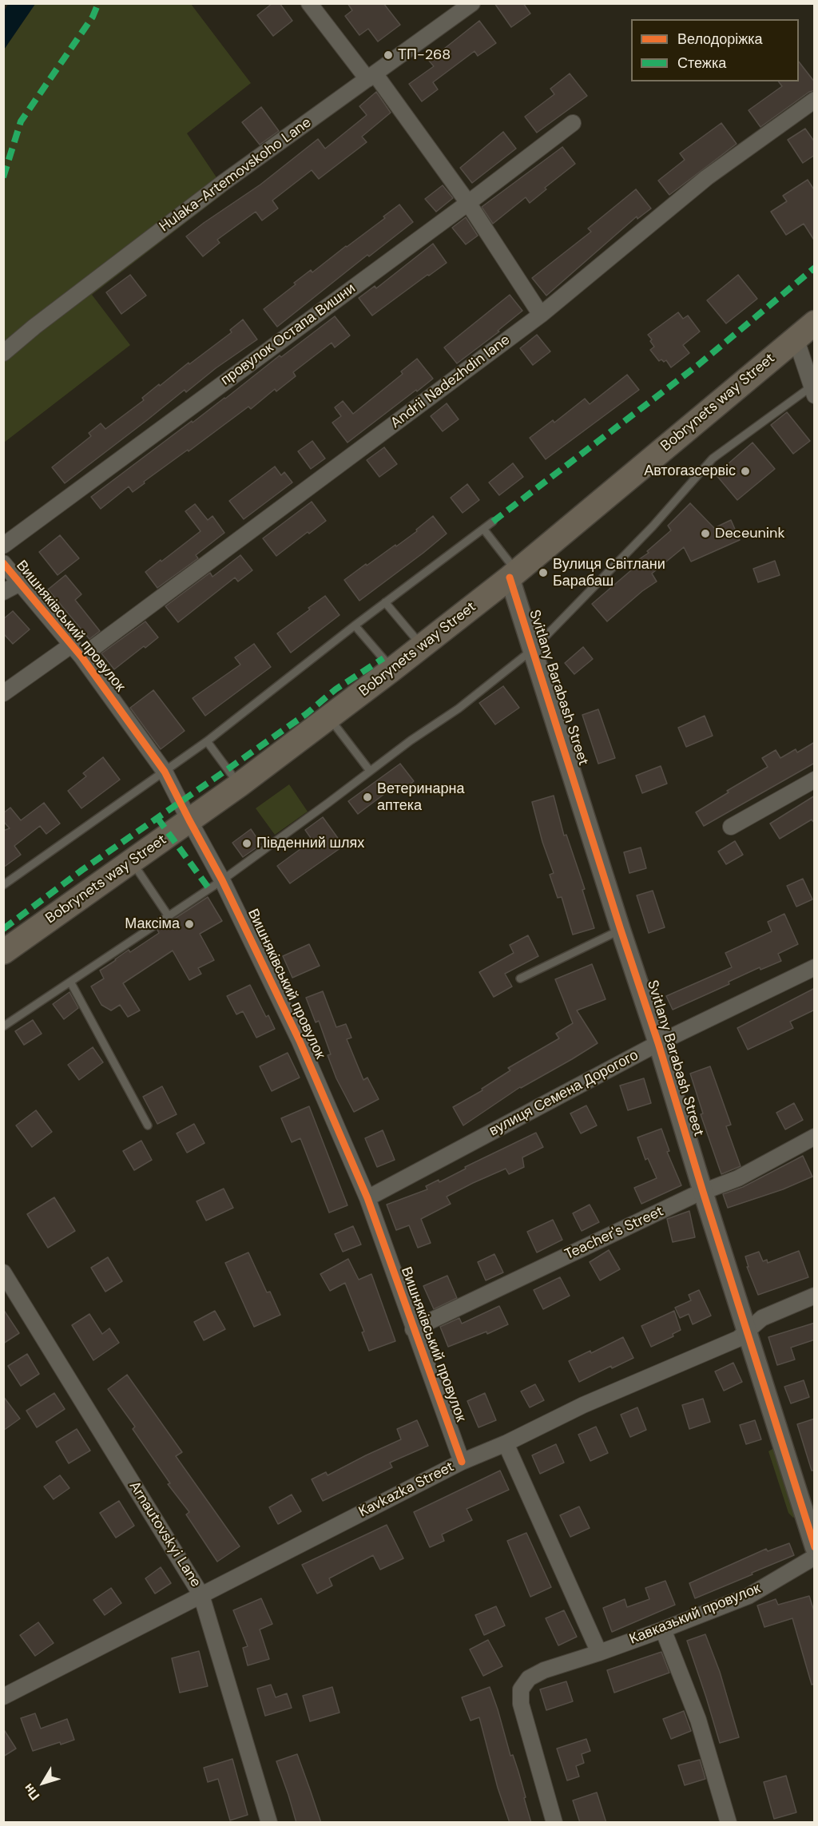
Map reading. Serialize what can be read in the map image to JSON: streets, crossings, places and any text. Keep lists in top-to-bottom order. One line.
{"streets":{"main road":["Bobrynets way Street"],"street":["Hulaka-Artemovskoho Lane","провулок Остапа Вишни","Andrii Nadezhdin lane","Вишняківський провулок","Svitlany Barabash Street","вулиця Семена Дорогого","Teacher's Street","Kavkazka Street","Arnautovskyi Lane","Кавказький провулок"]},"crossings":[["Andrii Nadezhdin lane","Вишняківський провулок"],["Bobrynets way Street","Вишняківський провулок"],["Bobrynets way Street","Svitlany Barabash Street"],["Вишняківський провулок","вулиця Семена Дорогого"],["Вишняківський провулок","Teacher's Street"],["Вишняківський провулок","Kavkazka Street"],["Svitlany Barabash Street","вулиця Семена Дорогого"],["Svitlany Barabash Street","Teacher's Street"],["Svitlany Barabash Street","Kavkazka Street"],["Kavkazka Street","Arnautovskyi Lane"]],"places":["ТП-268","Автогазсервіс","Deceunink","Вулиця Світлани Барабаш","Ветеринарна аптека","Південний шлях","Максіма"],"legend":["Велодоріжка","Стежка"],"north":"bottom left"}
